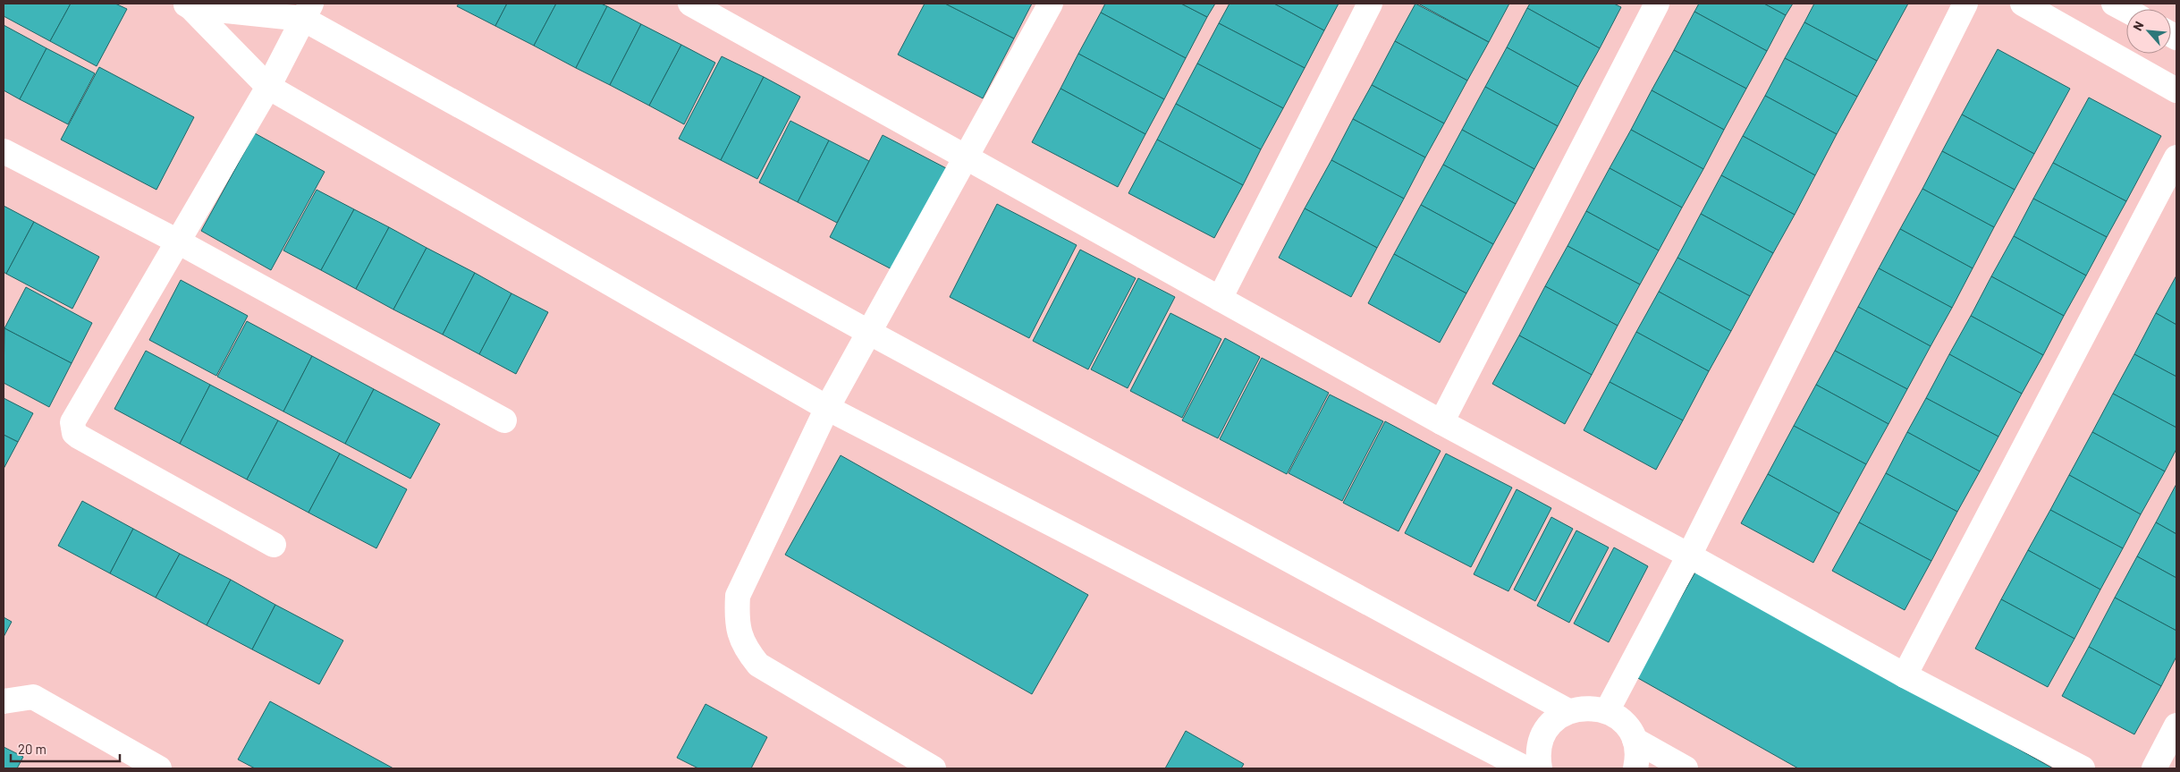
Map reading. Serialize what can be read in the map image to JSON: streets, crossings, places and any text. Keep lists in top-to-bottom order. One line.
{"scale_bar":"20 m","north":"top left"}
